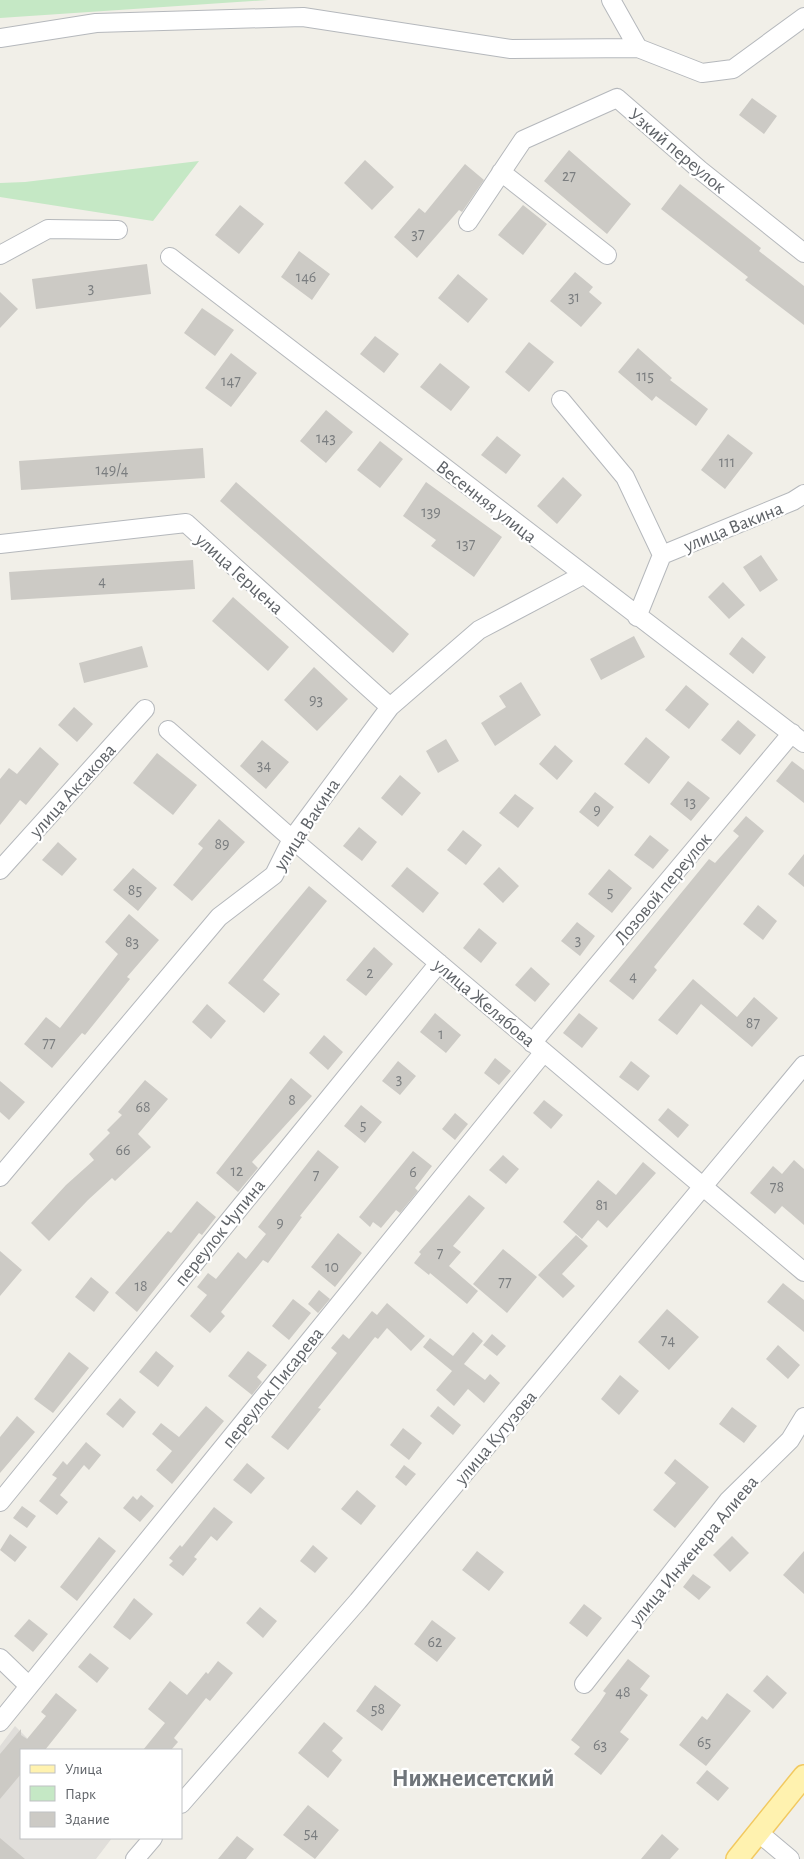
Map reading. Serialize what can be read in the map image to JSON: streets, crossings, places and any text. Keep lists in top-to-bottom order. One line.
{"streets":{"street":["Узкий переулок","Весенняя улица","улица Вакина","улица Герцена","улица Аксакова","Лозовой переулок","улица Желябова","переулок Чупина","переулок Писарева","улица Кутузова","улица Инженера Алиева"]},"crossings":[["Весенняя улица","улица Вакина"],["Весенняя улица","Лозовой переулок"],["улица Вакина","улица Герцена"],["улица Вакина","улица Желябова"],["Лозовой переулок","улица Желябова"],["Лозовой переулок","переулок Писарева"],["улица Желябова","переулок Чупина"],["улица Желябова","переулок Писарева"],["улица Желябова","улица Кутузова"]],"districts":["Нижнеисетский"],"house_numbers":["27","37","146","3","31","115","147","143","111","149/4","139","137","4","93","34","13","9","89","85","5","3","83","2","4","87","1","77","3","8","68","5","66","12","6","7","78","81","9","7","10","77","18","74","62","48","58","65","63","54"],"legend":["Улица","Парк","Здание"]}
